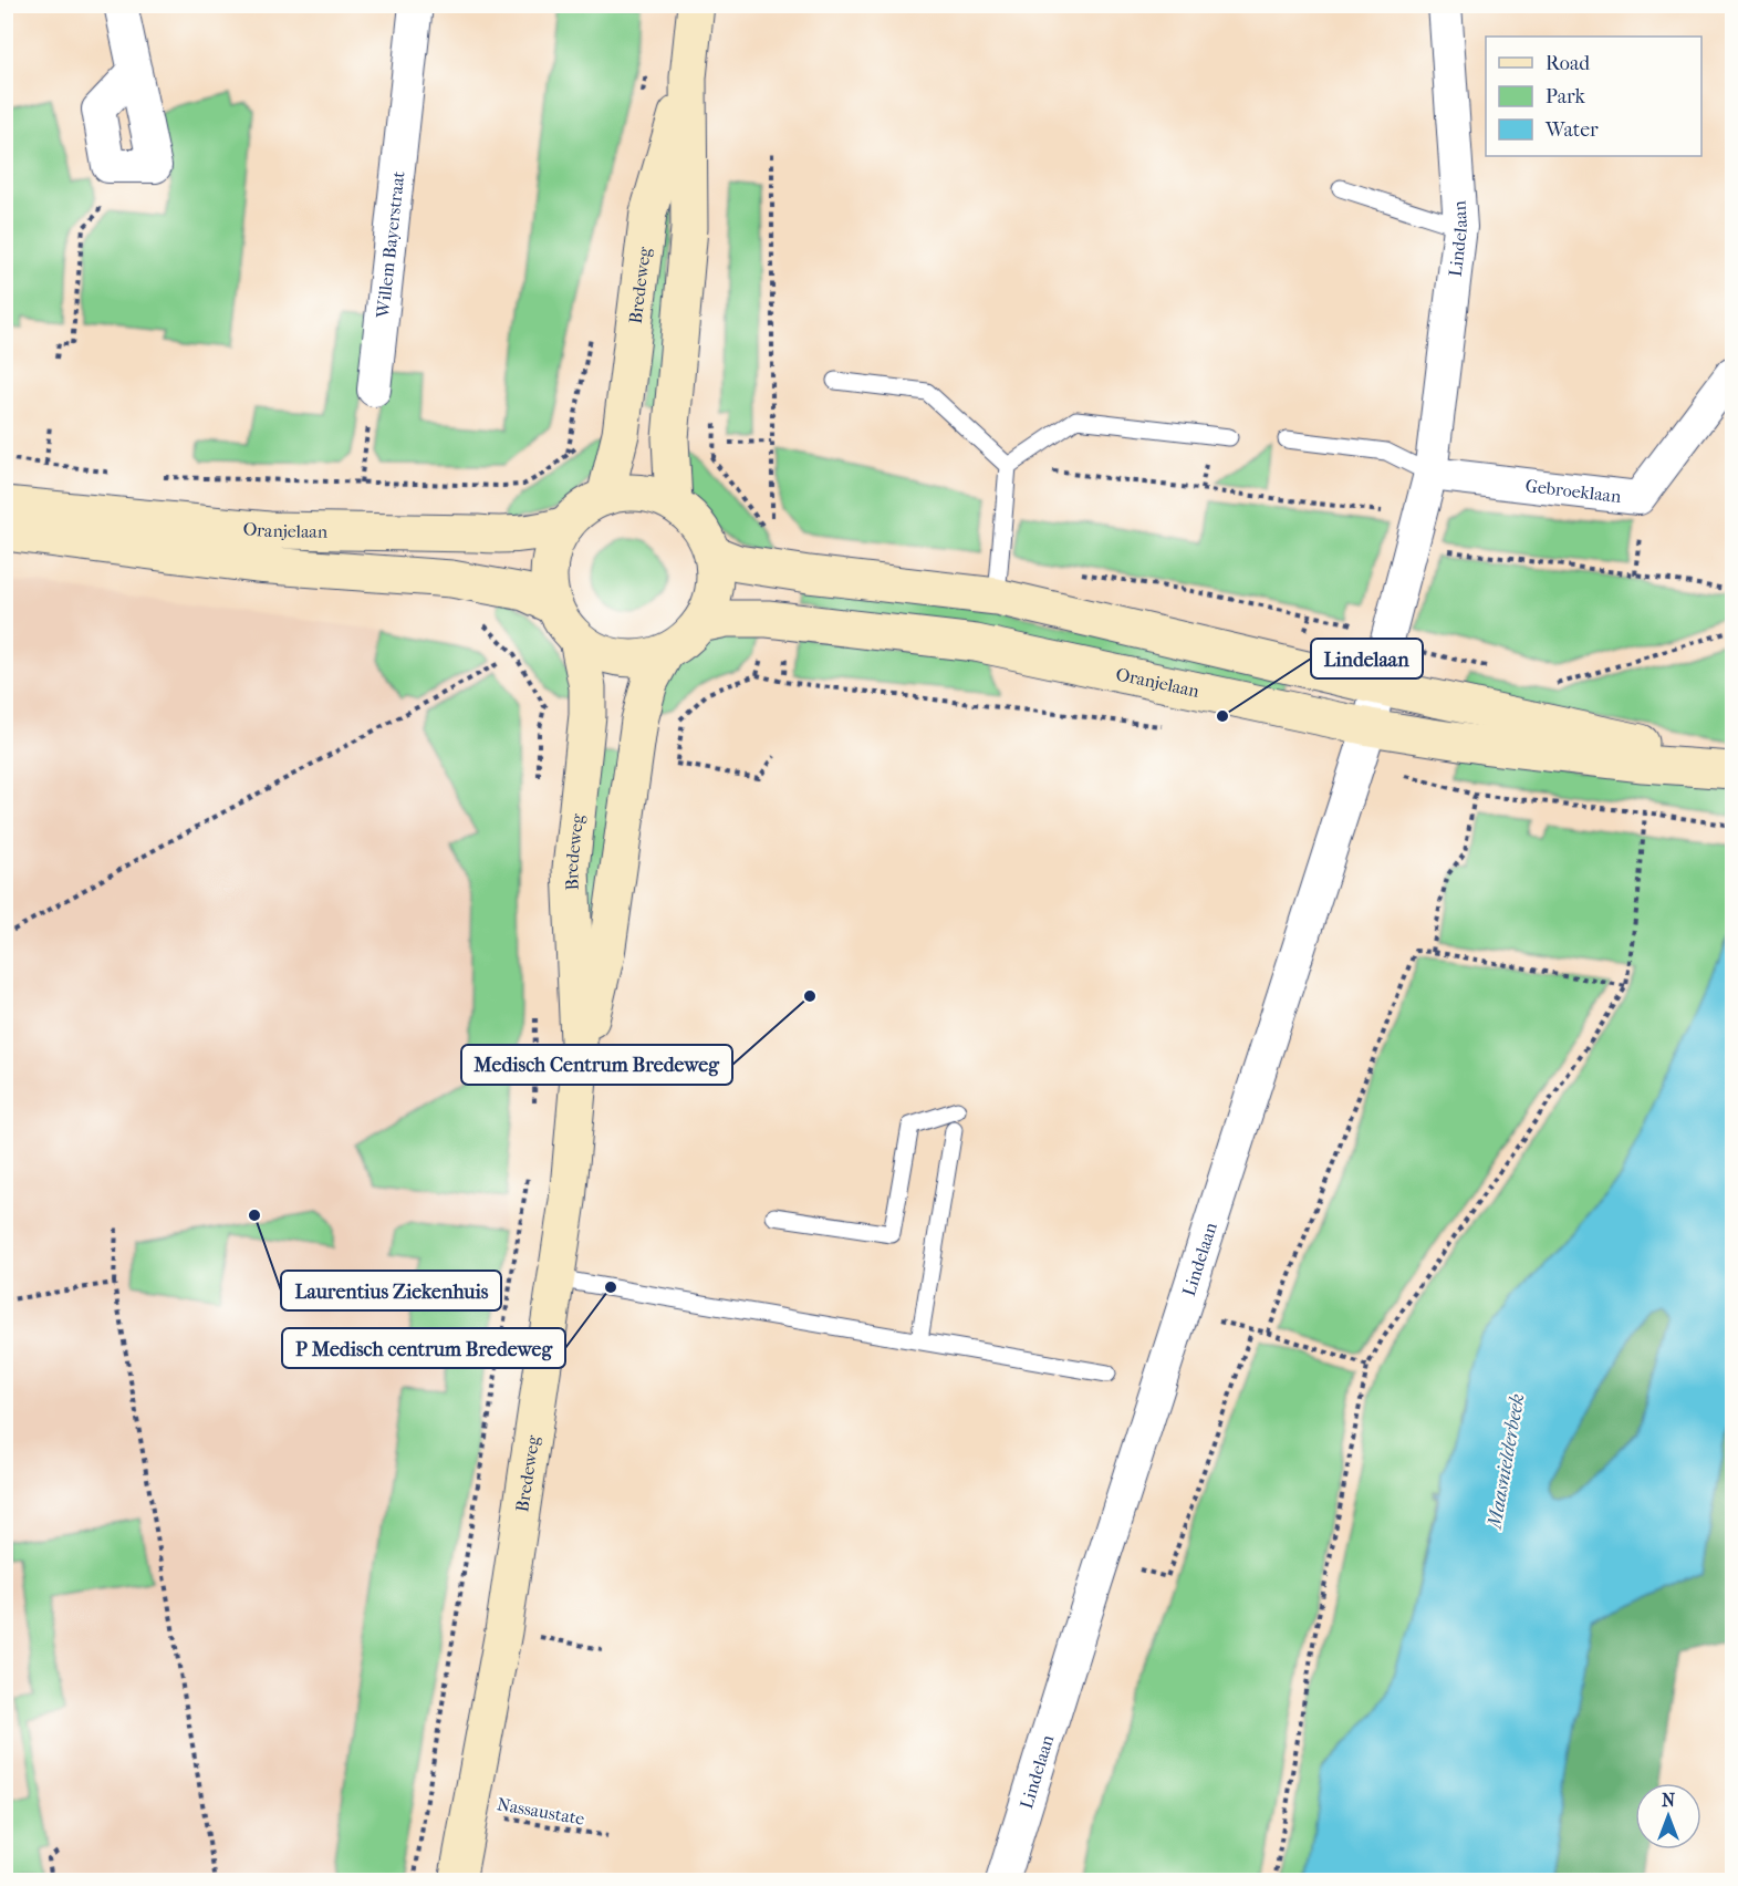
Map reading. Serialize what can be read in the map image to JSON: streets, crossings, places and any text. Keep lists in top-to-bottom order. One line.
{"streets":{"street":["Lindelaan","Willem Bayerstraat","Bredeweg","Gebroeklaan","Oranjelaan"],"path":["Nassaustate"]},"crossings":[["Lindelaan","Gebroeklaan"],["Lindelaan","Oranjelaan"],["Bredeweg","Oranjelaan"],["Bredeweg","Nassaustate"]],"water":["Maasnielderbeek"],"places":["Lindelaan","Medisch Centrum Bredeweg","Laurentius Ziekenhuis","P Medisch centrum Bredeweg"],"legend":["Road","Park","Water"],"north":"top"}
